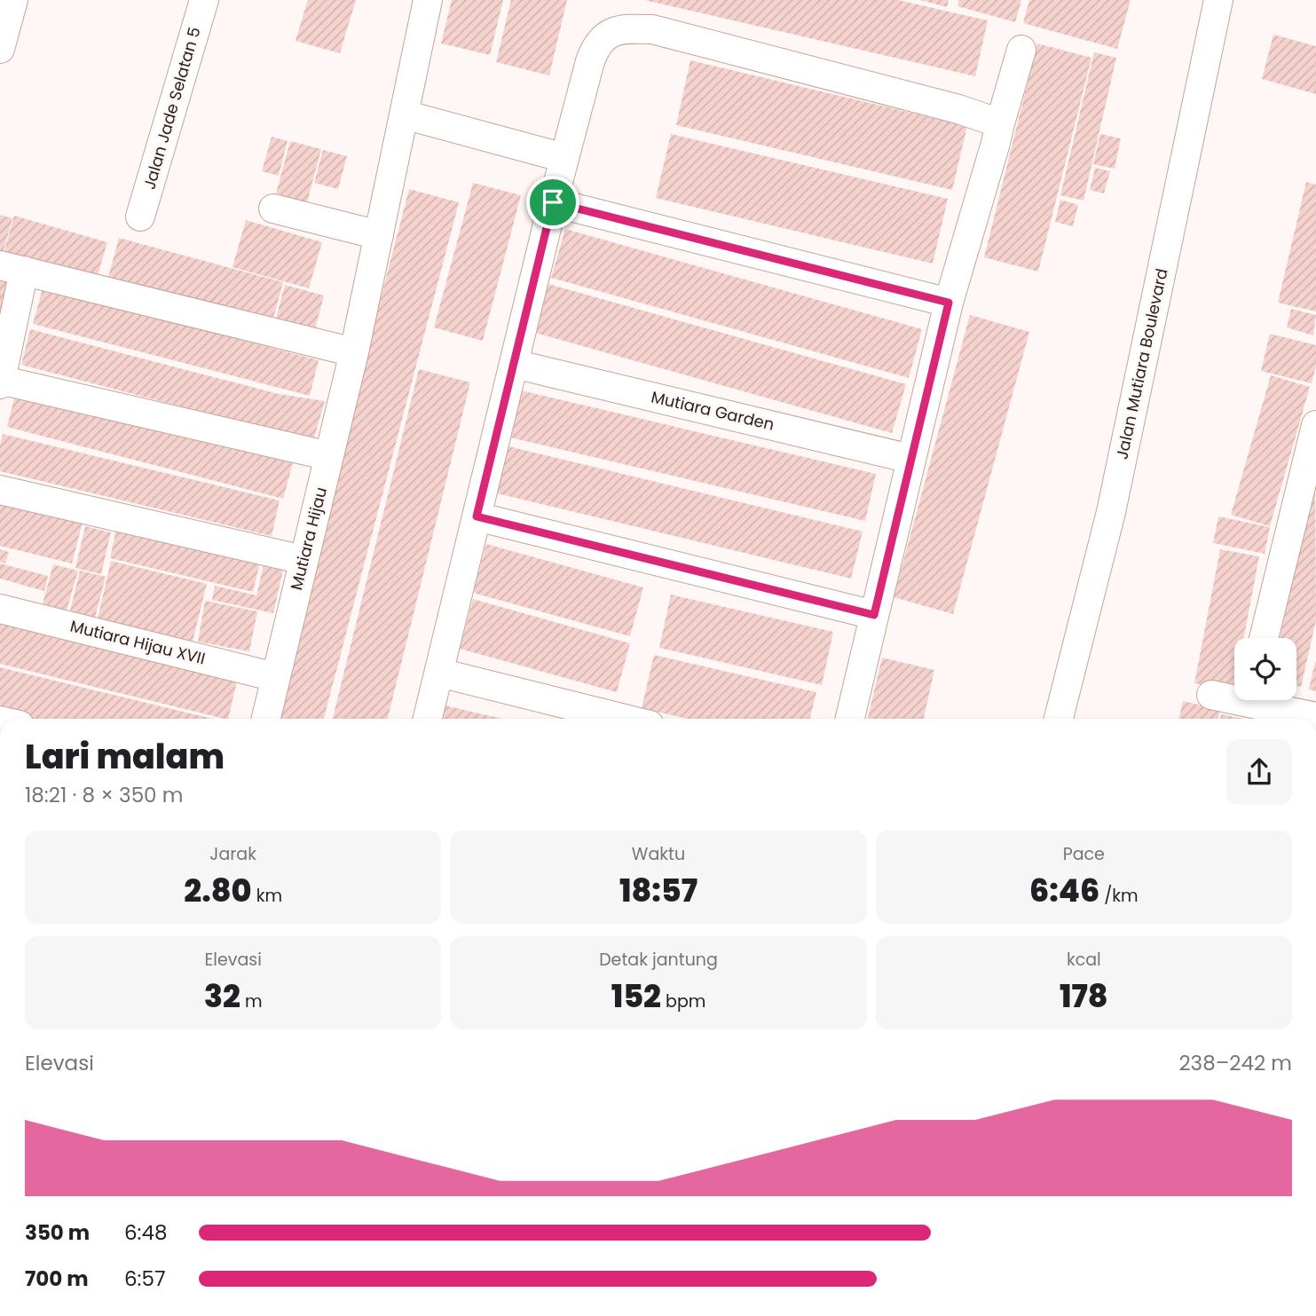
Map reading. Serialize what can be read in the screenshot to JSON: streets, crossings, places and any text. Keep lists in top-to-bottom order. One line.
{"streets":{"street":["Jalan Jade Selatan 5","Jalan Mutiara Boulevard","Mutiara Garden","Mutiara Hijau","Mutiara Hijau XVII"]},"crossings":[["Mutiara Hijau","Mutiara Hijau XVII"]],"page":{"heading":["Lari malam","18:21 · 8 × 350 m"],"stats":[["Jarak","2.80 km"],["Waktu","18:57"],["Pace","6:46 /km"],["Elevasi","32 m"],["Detak jantung","152 bpm"],["kcal","178"]],"chart":["Elevasi","238–242 m"],"list":[{"name":"350 m","note":"6:48"},{"name":"700 m","note":"6:57"}]}}
